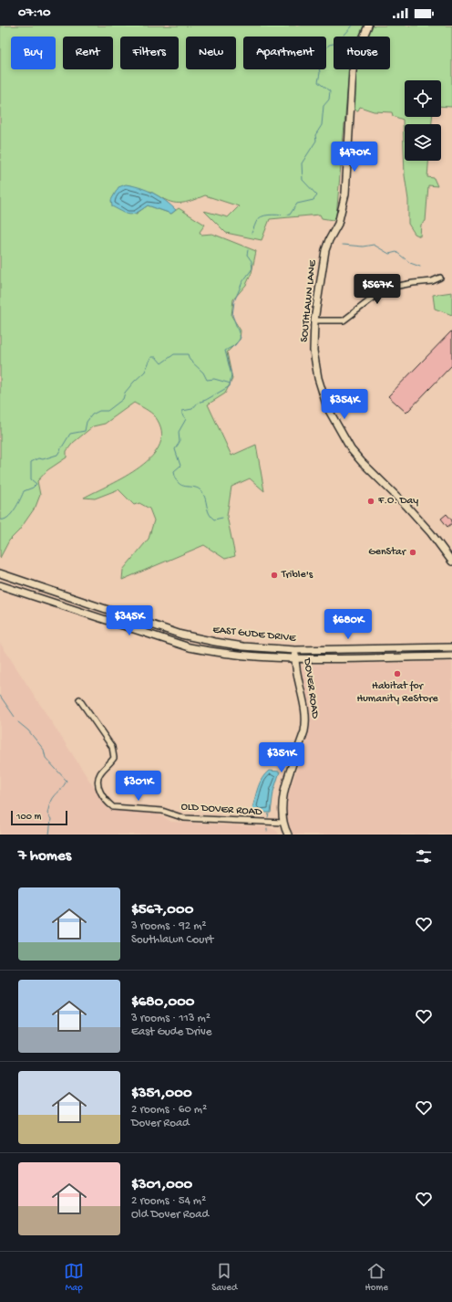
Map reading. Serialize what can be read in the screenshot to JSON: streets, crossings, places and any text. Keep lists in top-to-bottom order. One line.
{"streets":{"main road":["SOUTHLAWN LANE","EAST GUDE DRIVE","DOVER ROAD"],"street":["OLD DOVER ROAD"]},"crossings":[["EAST GUDE DRIVE","DOVER ROAD"],["DOVER ROAD","OLD DOVER ROAD"]],"places":["F.O. Day","GenStar","Trible's","Habitat for Humanity ReStore"],"scale_bar":"100 m","page":{"status":"07:10","chip":["Buy","Rent","Filters","New","Apartment","House"],"price":["$470K","$567K","$354K","$345K","$680K","$351K","$301K"],"scale":"100 m","heading":"7 homes","list":[{"name":"$567,000","note":"3 rooms · 92 m² · Southlawn Court"},{"name":"$680,000","note":"3 rooms · 113 m² · East Gude Drive"},{"name":"$351,000","note":"2 rooms · 60 m² · Dover Road"},{"name":"$301,000","note":"2 rooms · 54 m² · Old Dover Road"}],"tabs":["Map","Saved","Home"]}}
